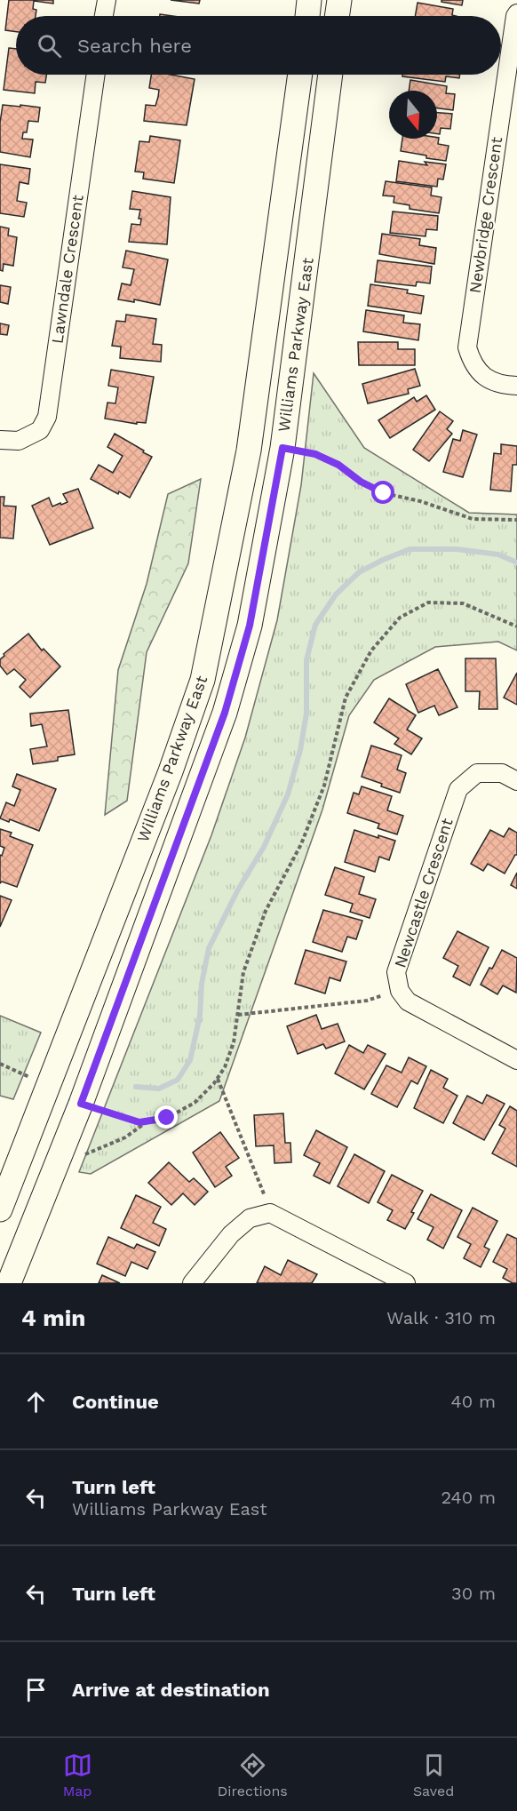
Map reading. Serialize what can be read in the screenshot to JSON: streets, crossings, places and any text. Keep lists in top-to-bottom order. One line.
{"streets":{"main road":["Williams Parkway East"],"street":["Newbridge Crescent","Lawndale Crescent","Newcastle Crescent"]},"north":"bottom","page":{"search":"Search here","heading":["4 min","Walk · 310 m"],"list":[["Continue","40 m"],["Turn left","Williams Parkway East","240 m"],["Turn left","30 m"],"Arrive at destination"],"nav":["Map","Directions","Saved"]}}
